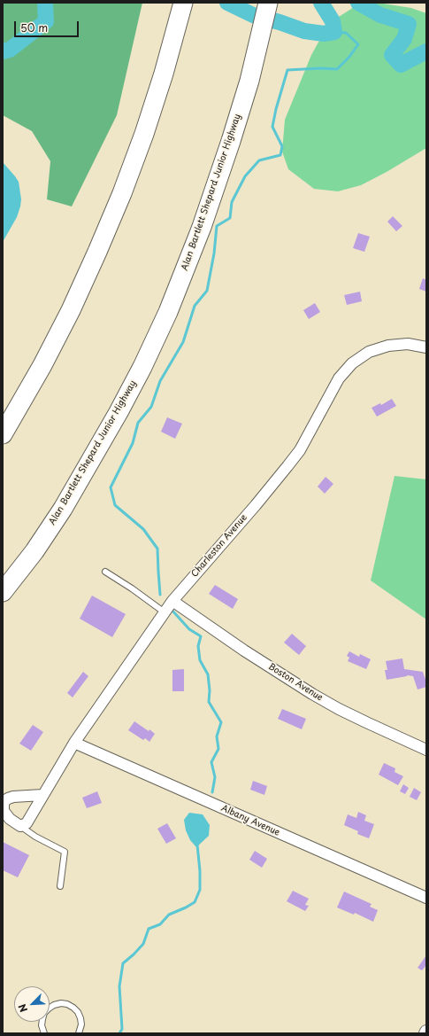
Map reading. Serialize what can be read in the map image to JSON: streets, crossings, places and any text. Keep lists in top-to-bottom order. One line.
{"streets":{"highway":["Alan Bartlett Shepard Junior Highway"],"street":["Charleston Avenue","Boston Avenue","Albany Avenue"]},"crossings":[["Charleston Avenue","Boston Avenue"],["Charleston Avenue","Albany Avenue"]],"scale_bar":"50 m","north":"bottom left"}
